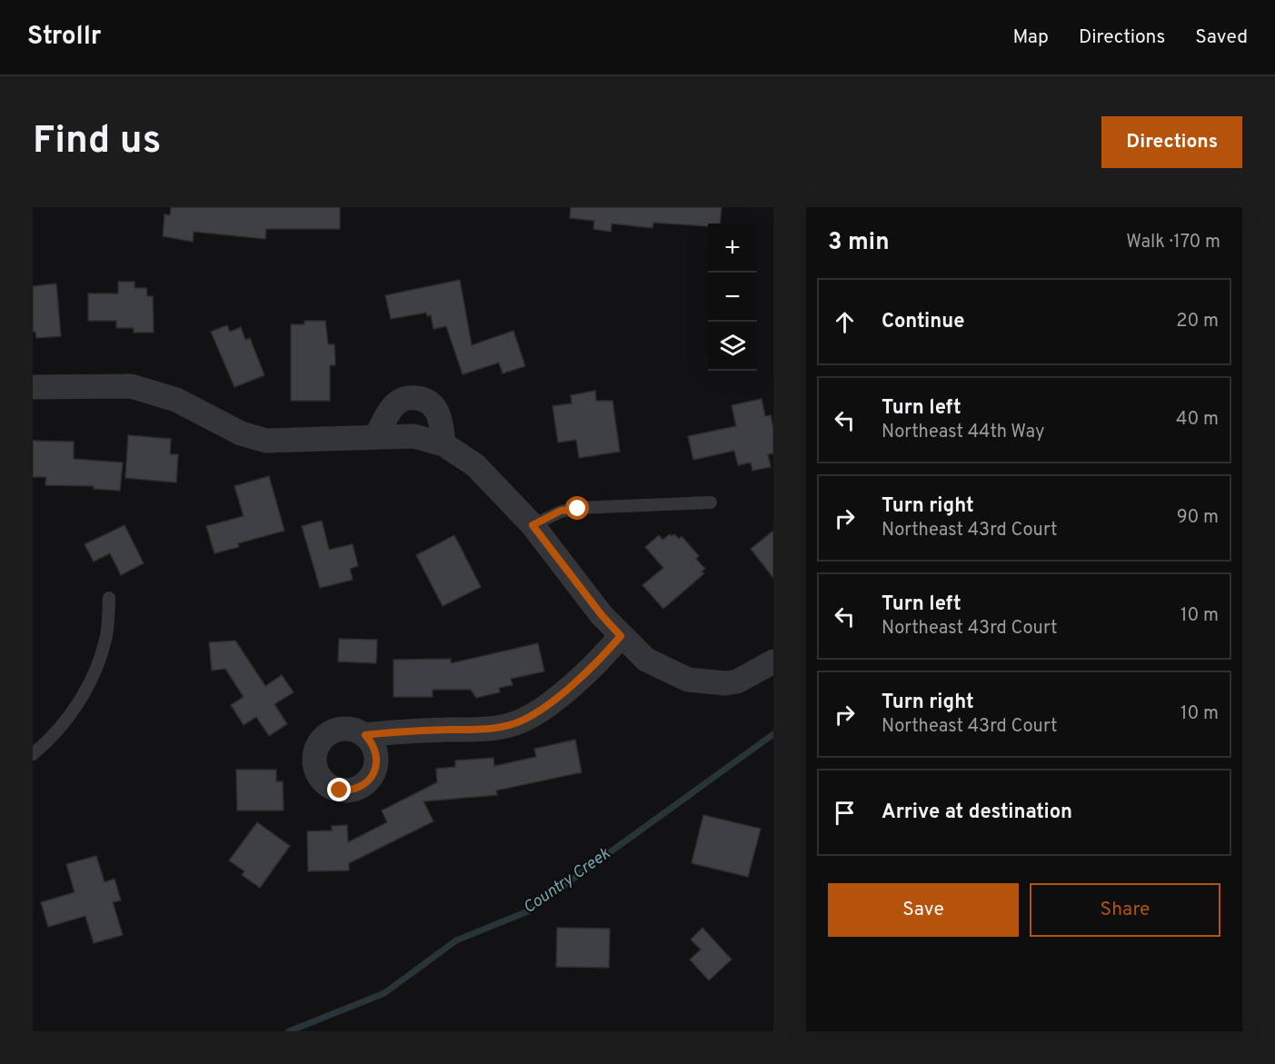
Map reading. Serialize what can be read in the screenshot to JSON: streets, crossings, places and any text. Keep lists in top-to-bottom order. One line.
{"water":["Country Creek"],"page":{"header":"Strollr","nav":["Map","Directions","Saved"],"buttons":["Directions",["Save","Share"]],"title":"Find us","heading":["3 min","Walk · 170 m"],"map_buttons":["+","−"],"list":[["Continue","20 m"],["Turn left","Northeast 44th Way","40 m"],["Turn right","Northeast 43rd Court","90 m"],["Turn left","Northeast 43rd Court","10 m"],["Turn right","Northeast 43rd Court","10 m"],"Arrive at destination"]}}
